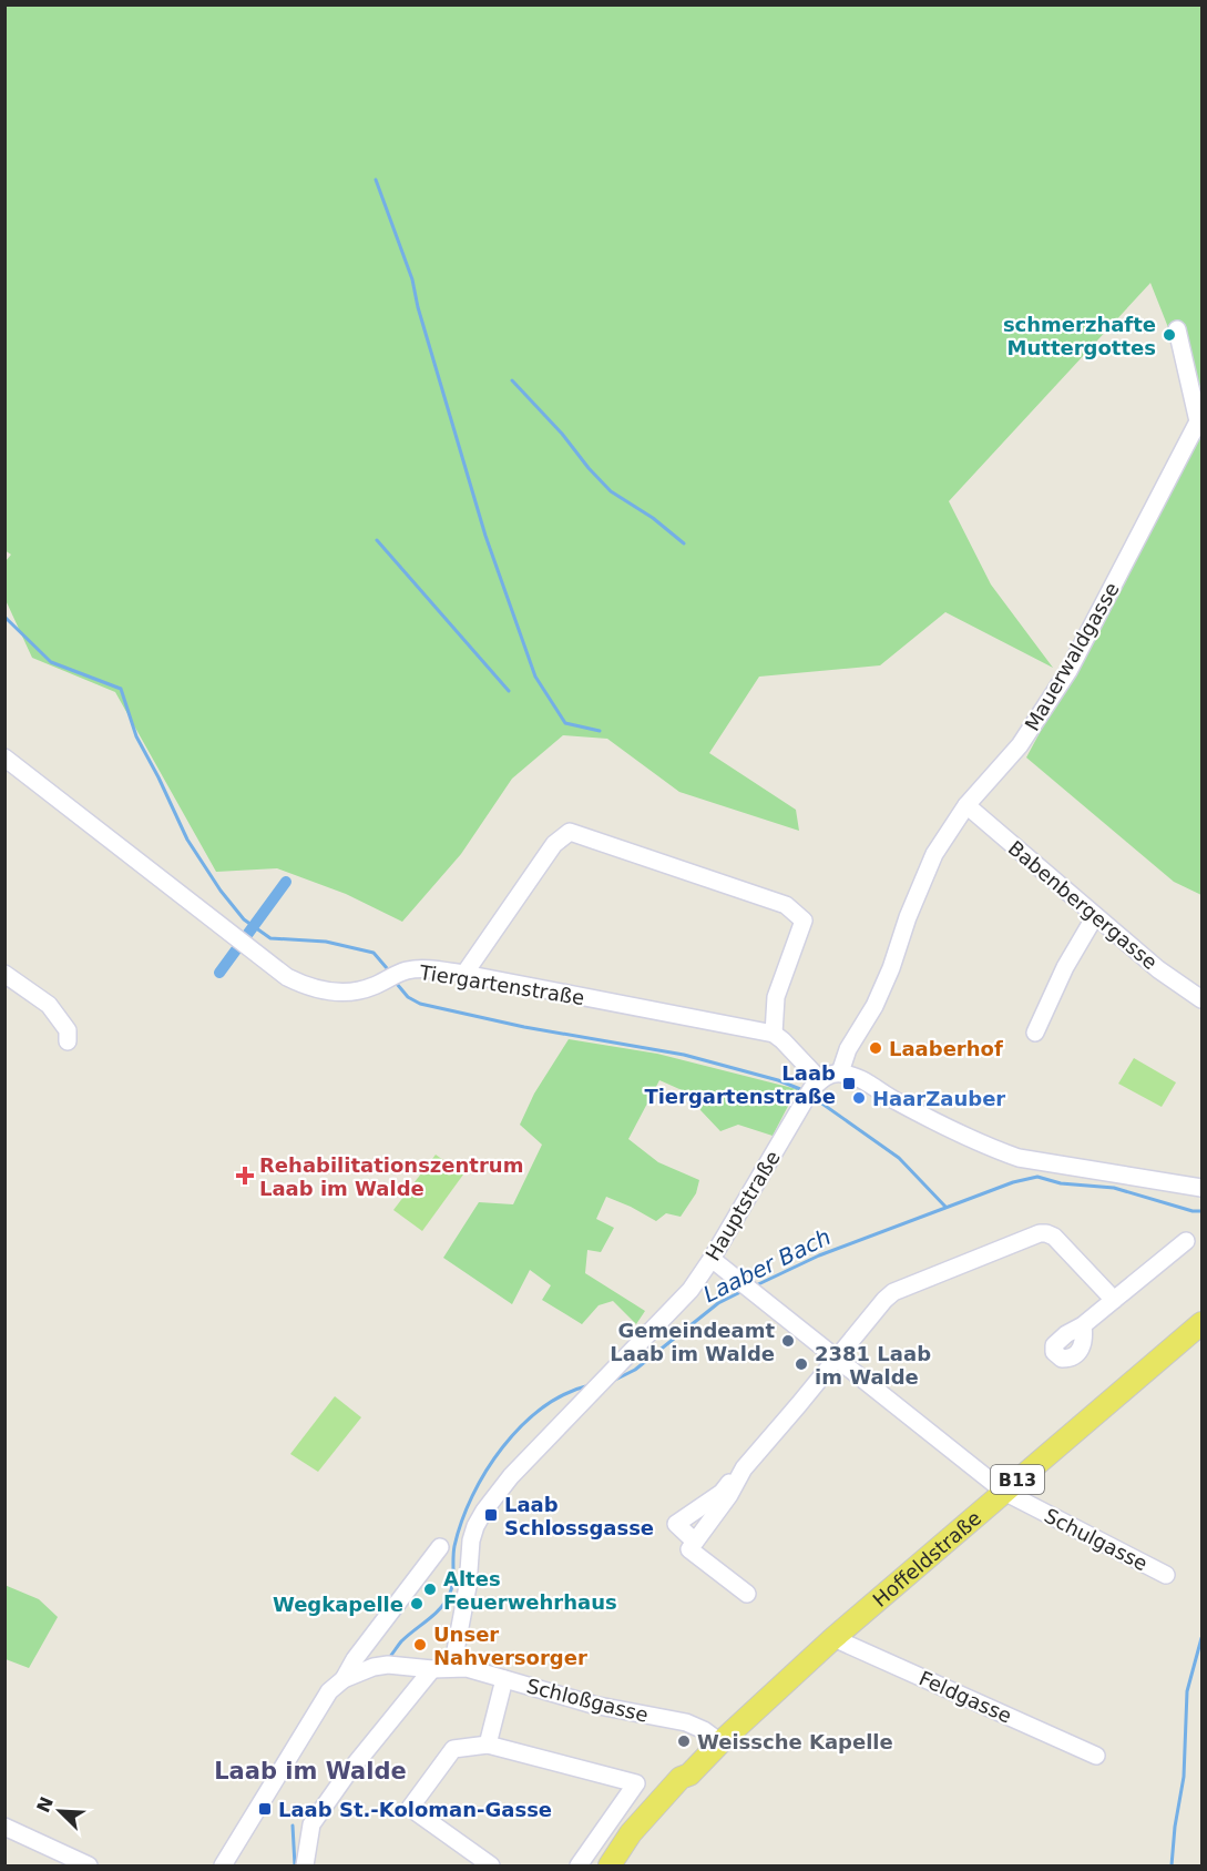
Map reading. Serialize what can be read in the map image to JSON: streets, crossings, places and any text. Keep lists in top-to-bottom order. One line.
{"streets":{"main road":["B13","Hoffeldstraße"],"street":["Mauerwaldgasse","Babenbergergasse","Tiergartenstraße","Hauptstraße","Schulgasse","Feldgasse","Schloßgasse"]},"crossings":[["Mauerwaldgasse","Babenbergergasse"],["Hauptstraße","Schulgasse"],["Hauptstraße","Schloßgasse"],["Schulgasse","Hoffeldstraße"],["Hoffeldstraße","Feldgasse"],["Hoffeldstraße","Schloßgasse"]],"districts":["Laab im Walde"],"water":["Laaber Bach"],"places":{"other":["schmerzhafte Muttergottes","Laaberhof","HaarZauber","Gemeindeamt Laab im Walde","2381 Laab im Walde","Altes Feuerwehrhaus","Wegkapelle","Unser Nahversorger","Weissche Kapelle"],"transit":["Laab Tiergartenstraße","Laab Schlossgasse","Laab St.-Koloman-Gasse"],"health":["Rehabilitationszentrum Laab im Walde"]},"north":"top left"}
